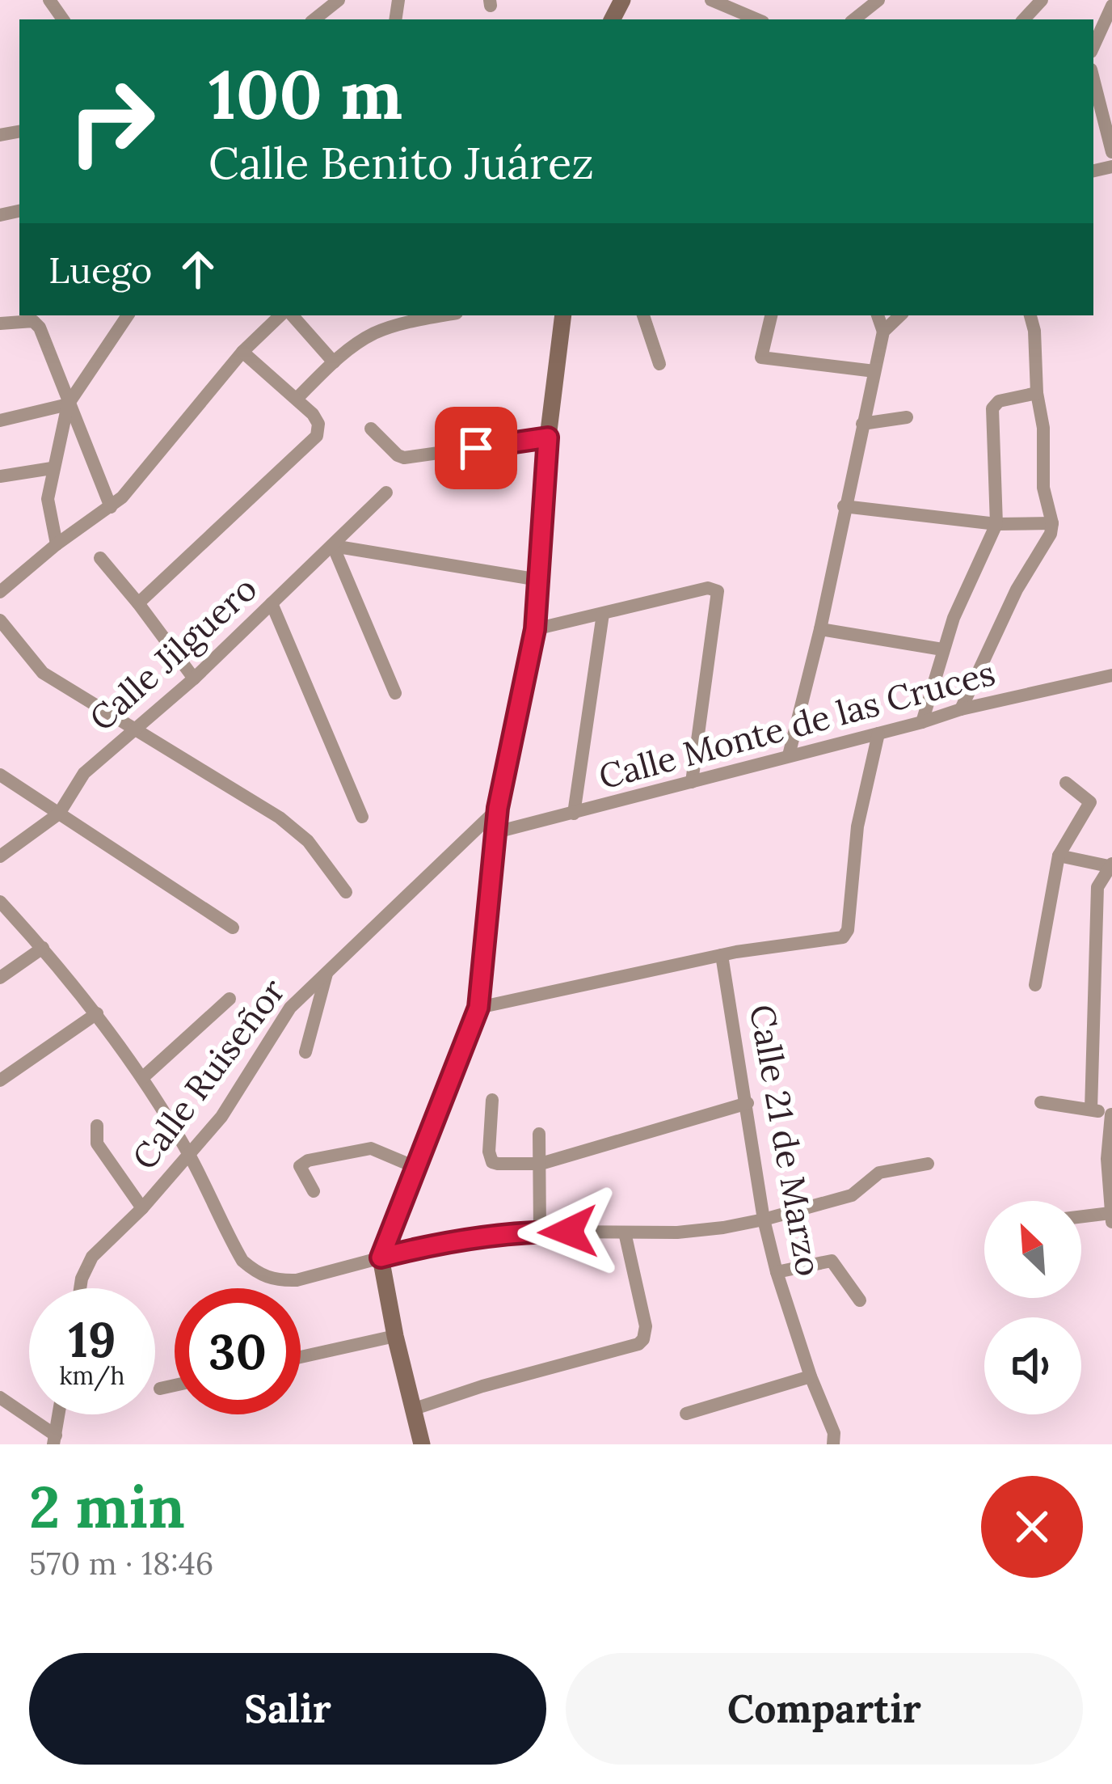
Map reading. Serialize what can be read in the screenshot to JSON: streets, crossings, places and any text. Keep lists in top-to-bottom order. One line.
{"streets":{"street":["Calle Jilguero","Calle Monte de las Cruces","Calle Ruiseñor","Calle 21 de Marzo"]},"north":"top left","page":{"turn":["100 m","Calle Benito Juárez"],"then":"Luego","speed":"19 km/h","limit":"30","heading":["2 min","570 m · 18:46"],"buttons":["Salir","Compartir"]}}
